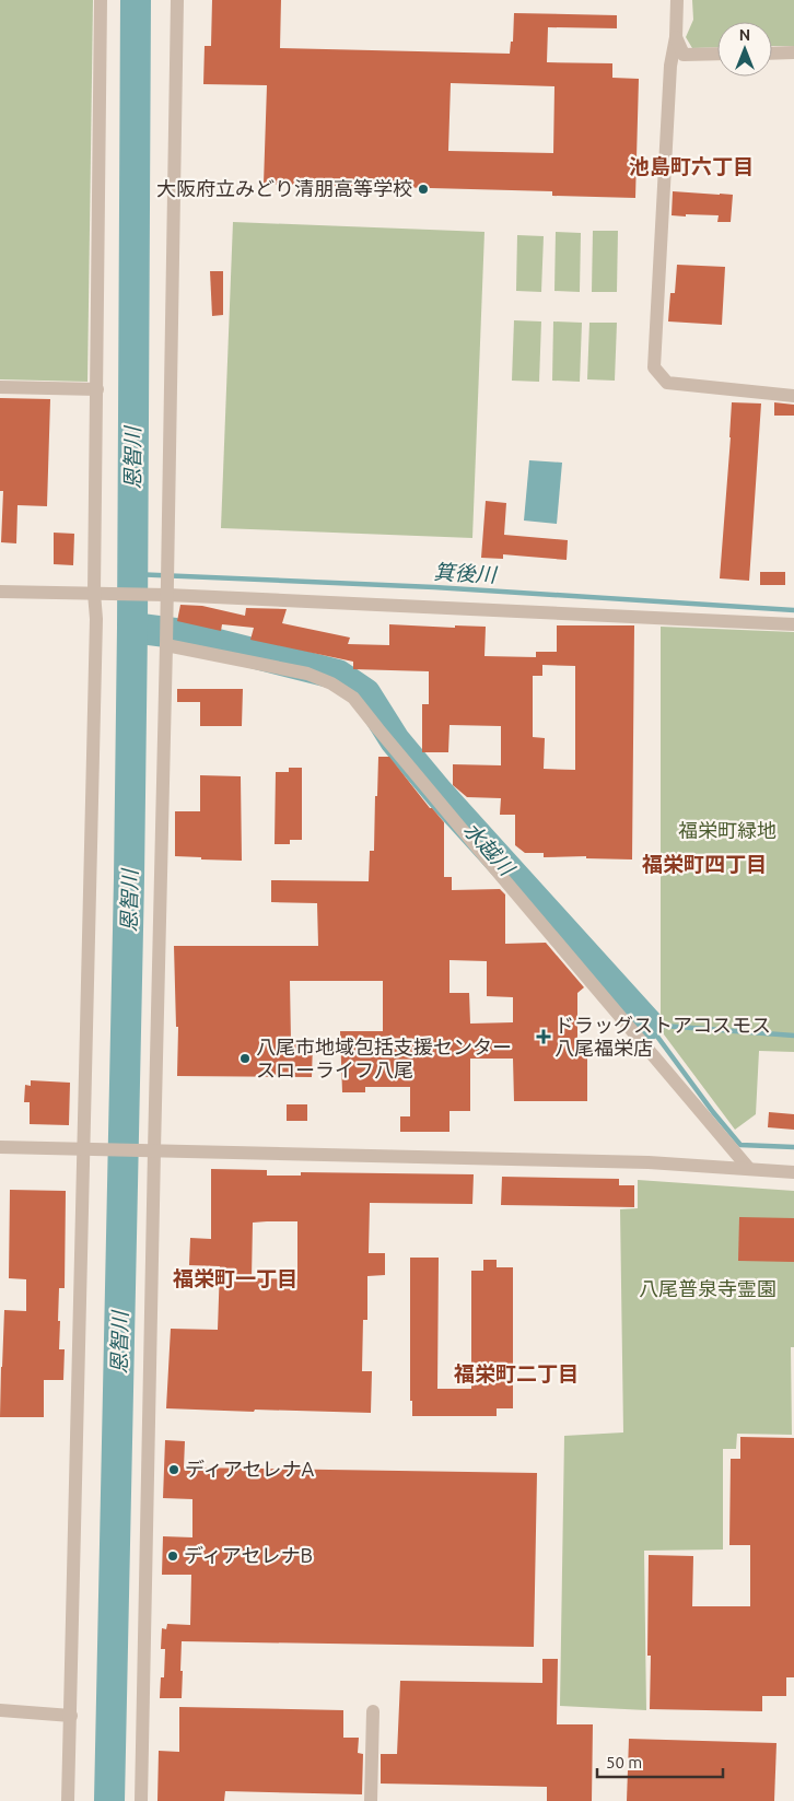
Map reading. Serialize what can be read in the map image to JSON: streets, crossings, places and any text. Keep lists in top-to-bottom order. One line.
{"districts":["池島町六丁目","福栄町四丁目","福栄町一丁目","福栄町二丁目"],"water":["恩智川","箕後川","水越川"],"parks":["福栄町緑地","八尾普泉寺霊園"],"places":{"other":["大阪府立みどり清朋高等学校","八尾市地域包括支援センター スローライフ八尾","ディアセレナA","ディアセレナB"],"health":["ドラッグストアコスモス 八尾福栄店"]},"scale_bar":"50 m","north":"top"}
